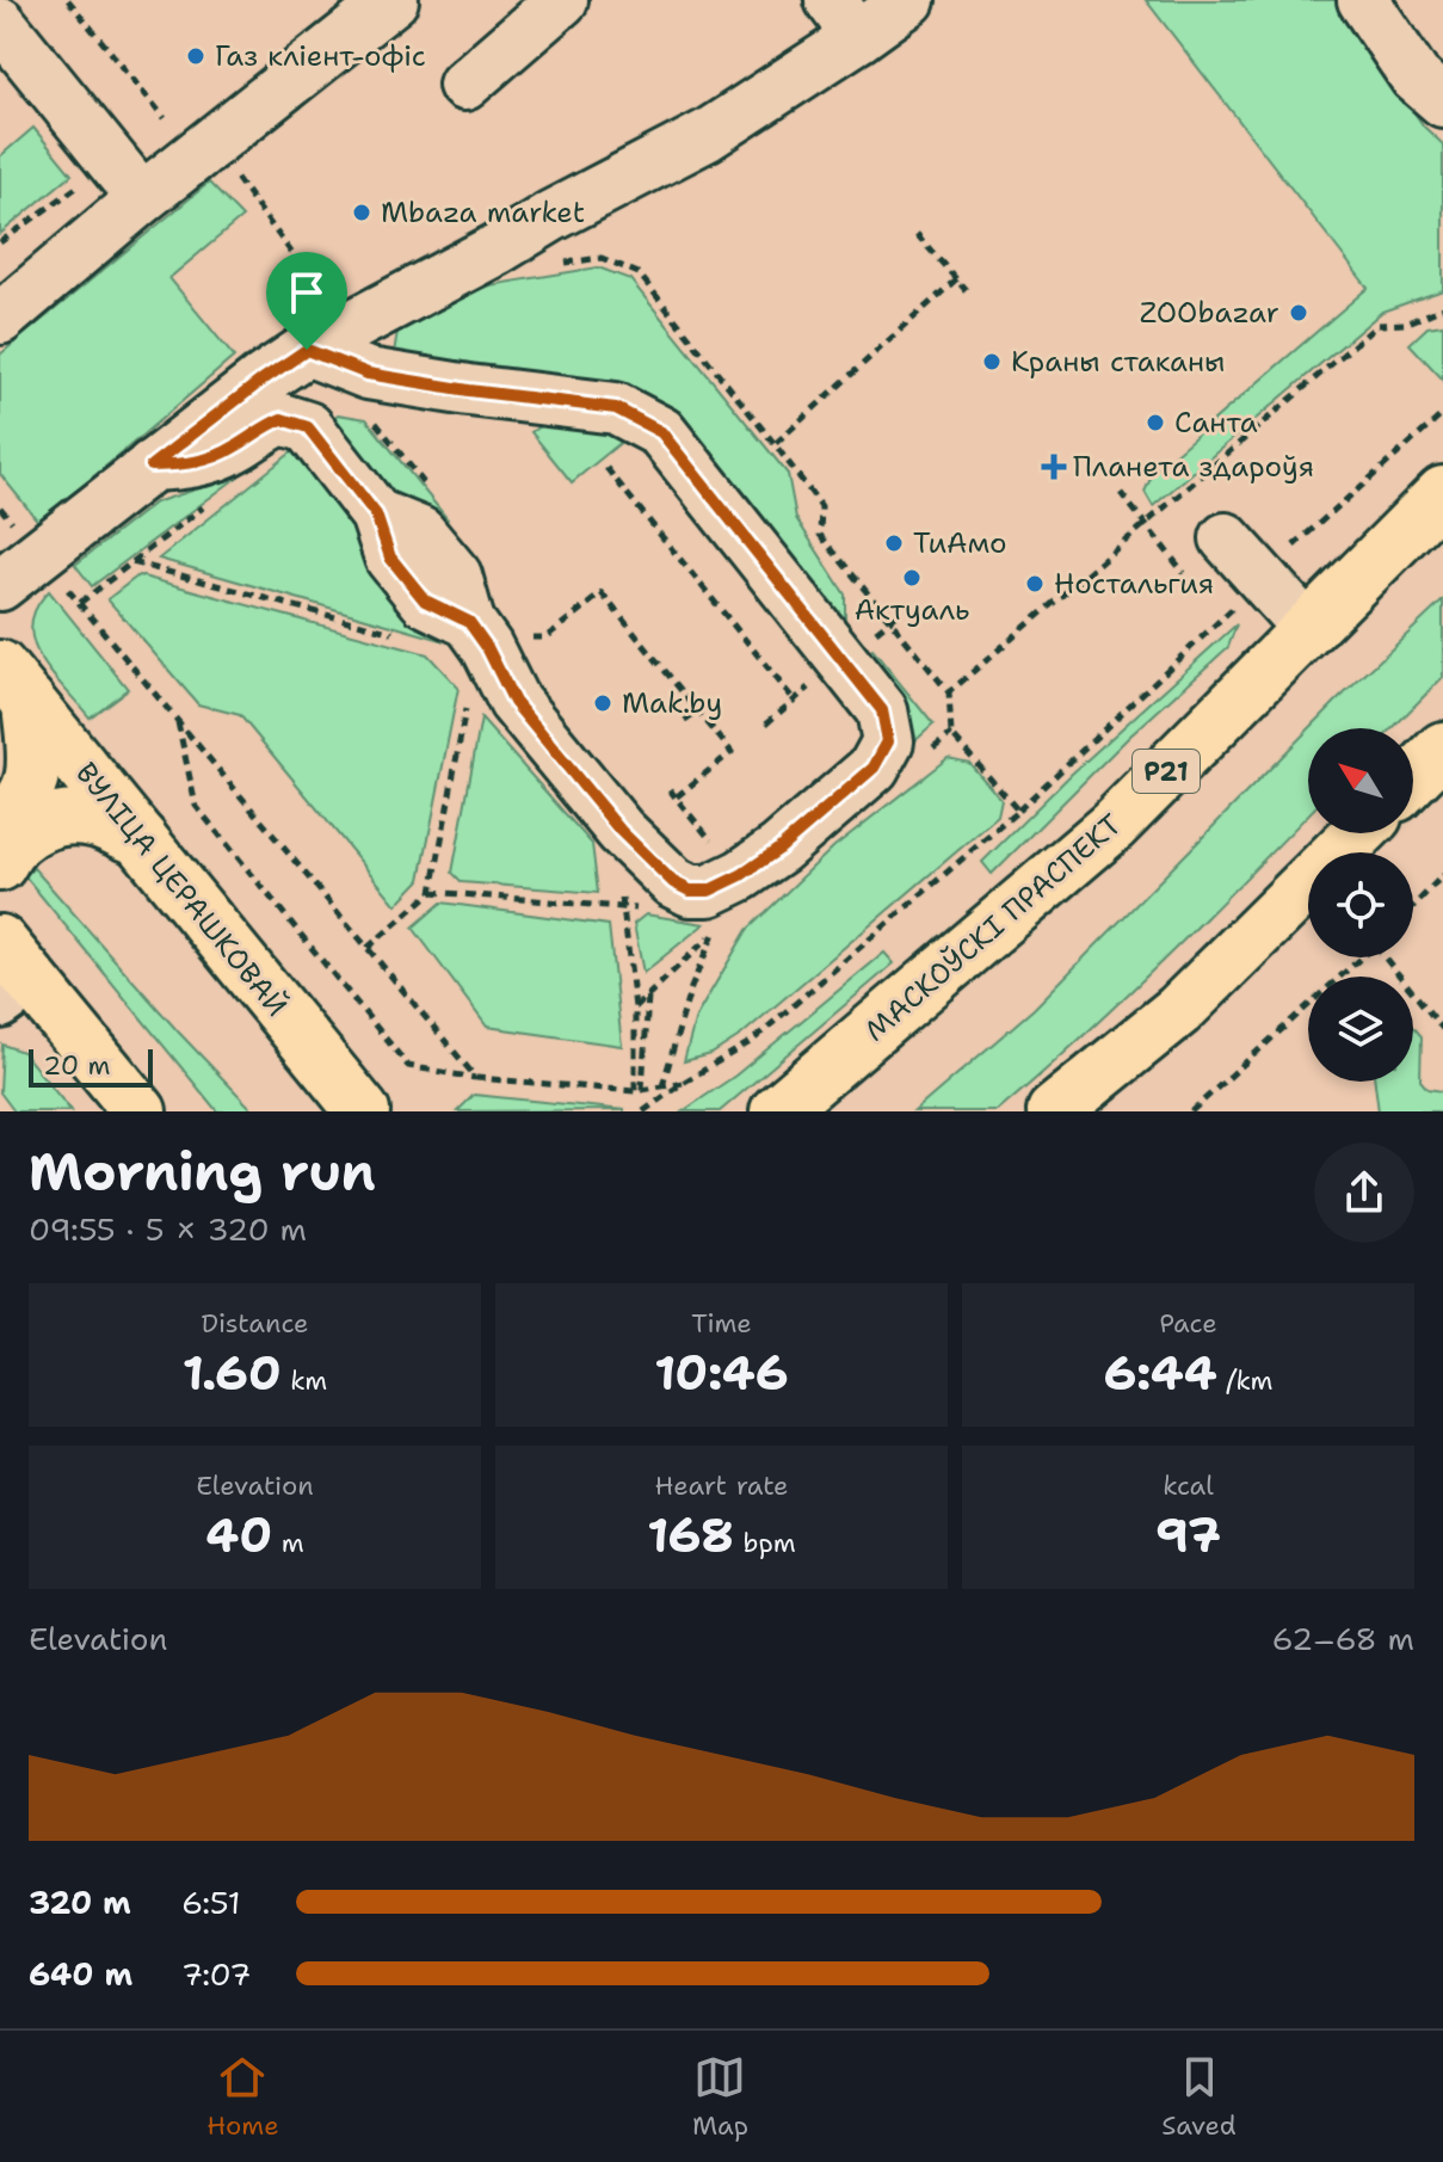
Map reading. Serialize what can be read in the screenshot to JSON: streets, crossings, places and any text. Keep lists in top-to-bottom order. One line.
{"streets":{"main road":["Р21","ВУЛІЦА ЦЕРАШКОВАЙ","МАСКОЎСКІ ПРАСПЕКТ"]},"places":{"other":["Газ кліент-офіс","Mbaza market","ZOObazar","Краны стаканы","Санта","ТиАмо","Актуаль","Ностальгия","Mak.by"],"health":["Планета здароўя"]},"scale_bar":"20 m","north":"top left","page":{"scale":"20 m","heading":["Morning run","09:55 · 5 × 320 m"],"stats":[["Distance","1.60 km"],["Time","10:46"],["Pace","6:44 /km"],["Elevation","40 m"],["Heart rate","168 bpm"],["kcal","97"]],"chart":["Elevation","62–68 m"],"list":[{"name":"320 m","note":"6:51"},{"name":"640 m","note":"7:07"}],"tabs":["Home","Map","Saved"]}}
